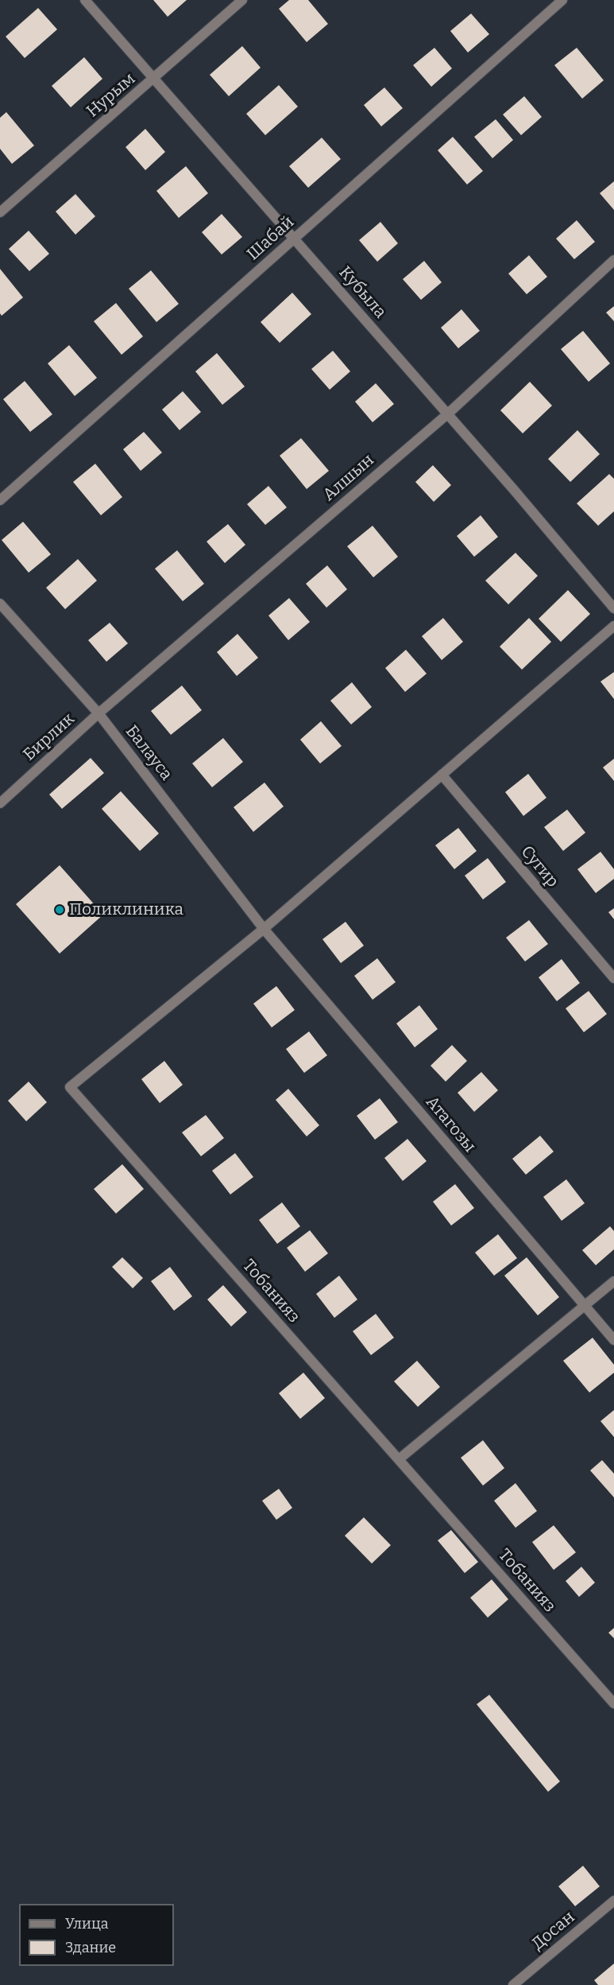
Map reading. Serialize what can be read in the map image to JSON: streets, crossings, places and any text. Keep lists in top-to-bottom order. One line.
{"streets":{"street":["Нурым","Шабай","Кубыла","Алшын","Бирлик","Балауса","Сугир","Атагозы","Тобанияз","Досан"]},"crossings":[["Нурым","Кубыла"],["Шабай","Кубыла"],["Кубыла","Алшын"],["Алшын","Бирлик"],["Алшын","Балауса"],["Бирлик","Балауса"],["Балауса","Атагозы"],["Балауса","Тобанияз"],["Атагозы","Тобанияз"]],"places":["Поликлиника"],"legend":["Улица","Здание"]}
